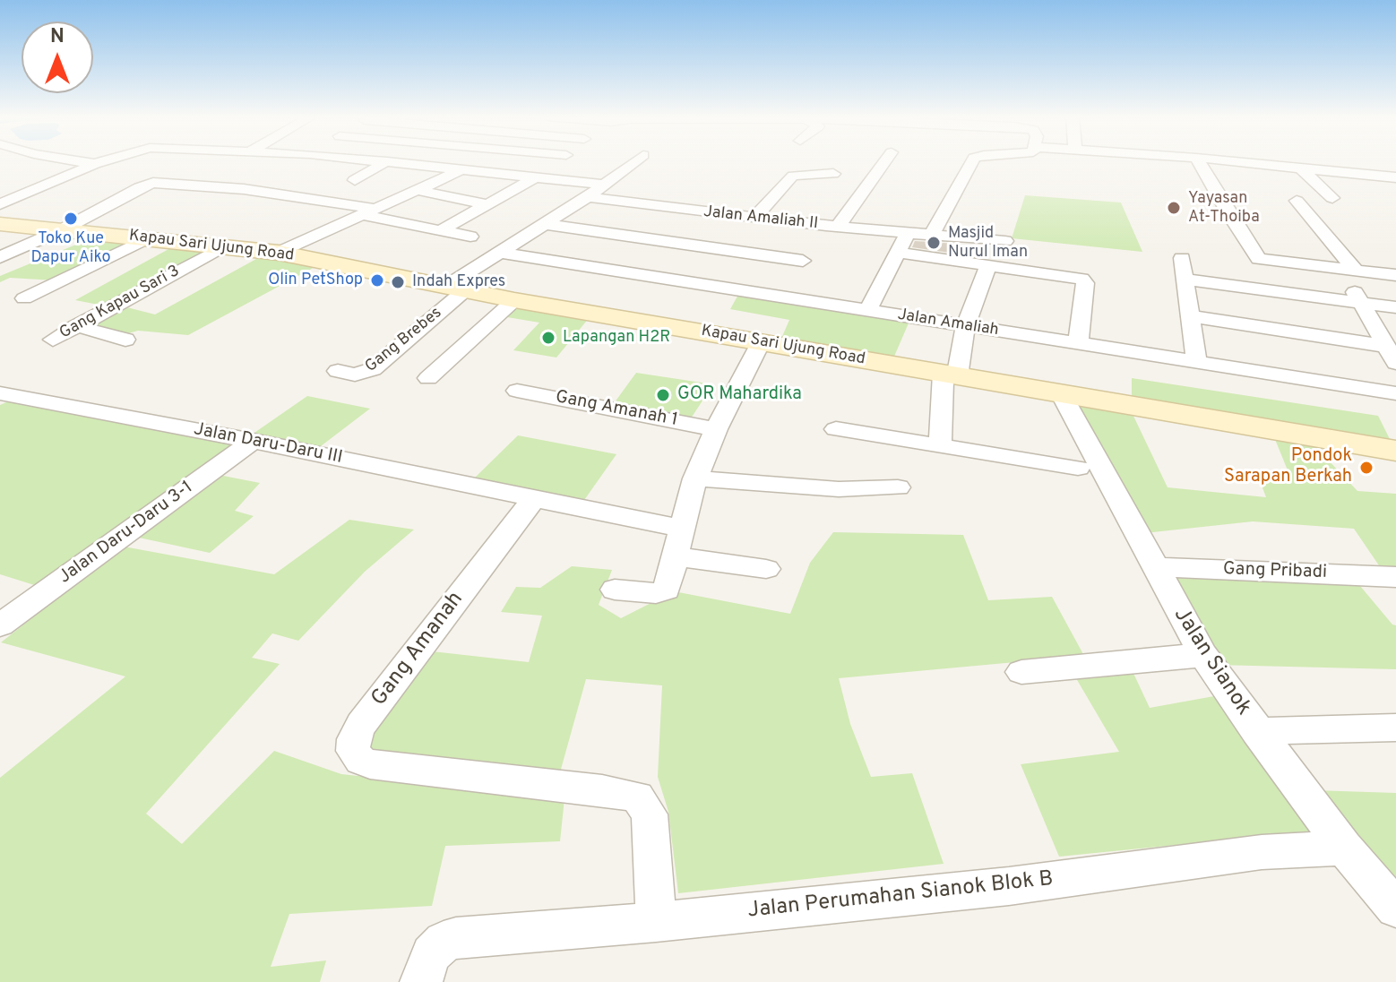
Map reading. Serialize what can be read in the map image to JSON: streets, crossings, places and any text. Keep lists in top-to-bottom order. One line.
{"streets":{"street":["Jalan Amaliah II","Kapau Sari Ujung Road","Gang Kapau Sari 3","Jalan Amaliah","Gang Brebes","Gang Amanah 1","Jalan Daru-Daru III","Jalan Daru-Daru 3-1","Gang Pribadi","Gang Amanah","Jalan Sianok","Jalan Perumahan Sianok Blok B"]},"crossings":[["Jalan Amaliah II","Gang Brebes"],["Kapau Sari Ujung Road","Gang Kapau Sari 3"],["Kapau Sari Ujung Road","Gang Brebes"],["Kapau Sari Ujung Road","Jalan Sianok"],["Jalan Amaliah","Gang Brebes"],["Jalan Daru-Daru III","Jalan Daru-Daru 3-1"],["Jalan Daru-Daru III","Gang Amanah"],["Gang Pribadi","Jalan Sianok"],["Gang Amanah","Jalan Perumahan Sianok Blok B"],["Jalan Sianok","Jalan Perumahan Sianok Blok B"]],"places":["Yayasan At-Thoiba","Toko Kue Dapur Aiko","Masjid Nurul Iman","Olin PetShop","Indah Expres","Lapangan H2R","GOR Mahardika","Pondok Sarapan Berkah"],"north":"top"}
